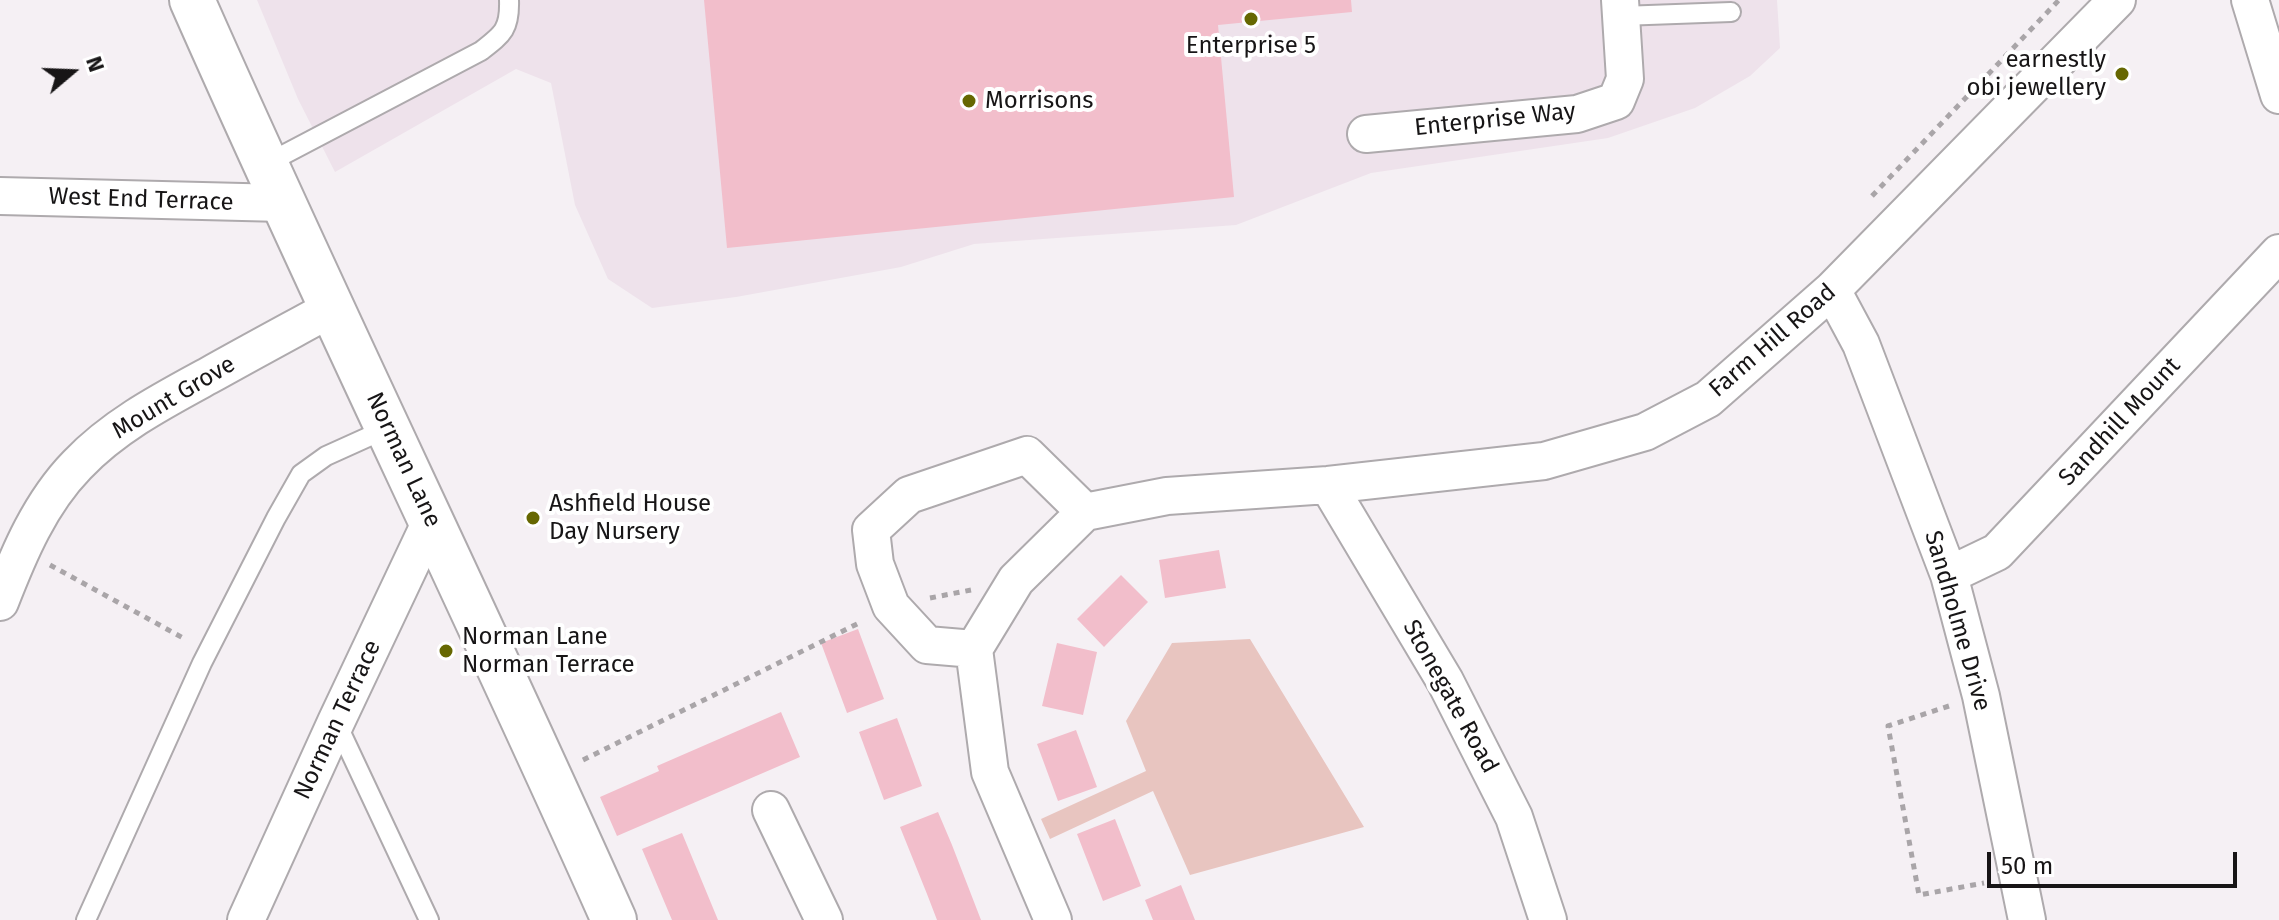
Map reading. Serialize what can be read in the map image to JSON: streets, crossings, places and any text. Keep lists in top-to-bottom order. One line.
{"streets":{"street":["Enterprise Way","West End Terrace","Farm Hill Road","Mount Grove","Sandhill Mount","Norman Lane","Sandholme Drive","Stonegate Road","Norman Terrace"]},"crossings":[["West End Terrace","Norman Lane"],["Farm Hill Road","Sandholme Drive"],["Farm Hill Road","Stonegate Road"],["Mount Grove","Norman Lane"],["Sandhill Mount","Sandholme Drive"],["Norman Lane","Norman Terrace"]],"places":["Enterprise 5","earnestly obi jewellery","Morrisons","Ashfield House Day Nursery","Norman Lane Norman Terrace"],"scale_bar":"50 m","north":"right"}
